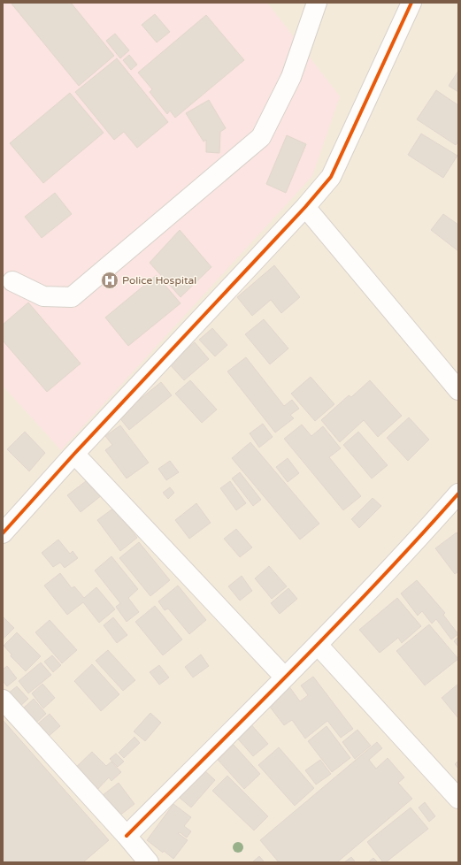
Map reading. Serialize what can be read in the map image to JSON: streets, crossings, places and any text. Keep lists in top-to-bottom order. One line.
{"places":{"hospital":["Police Hospital"]}}
